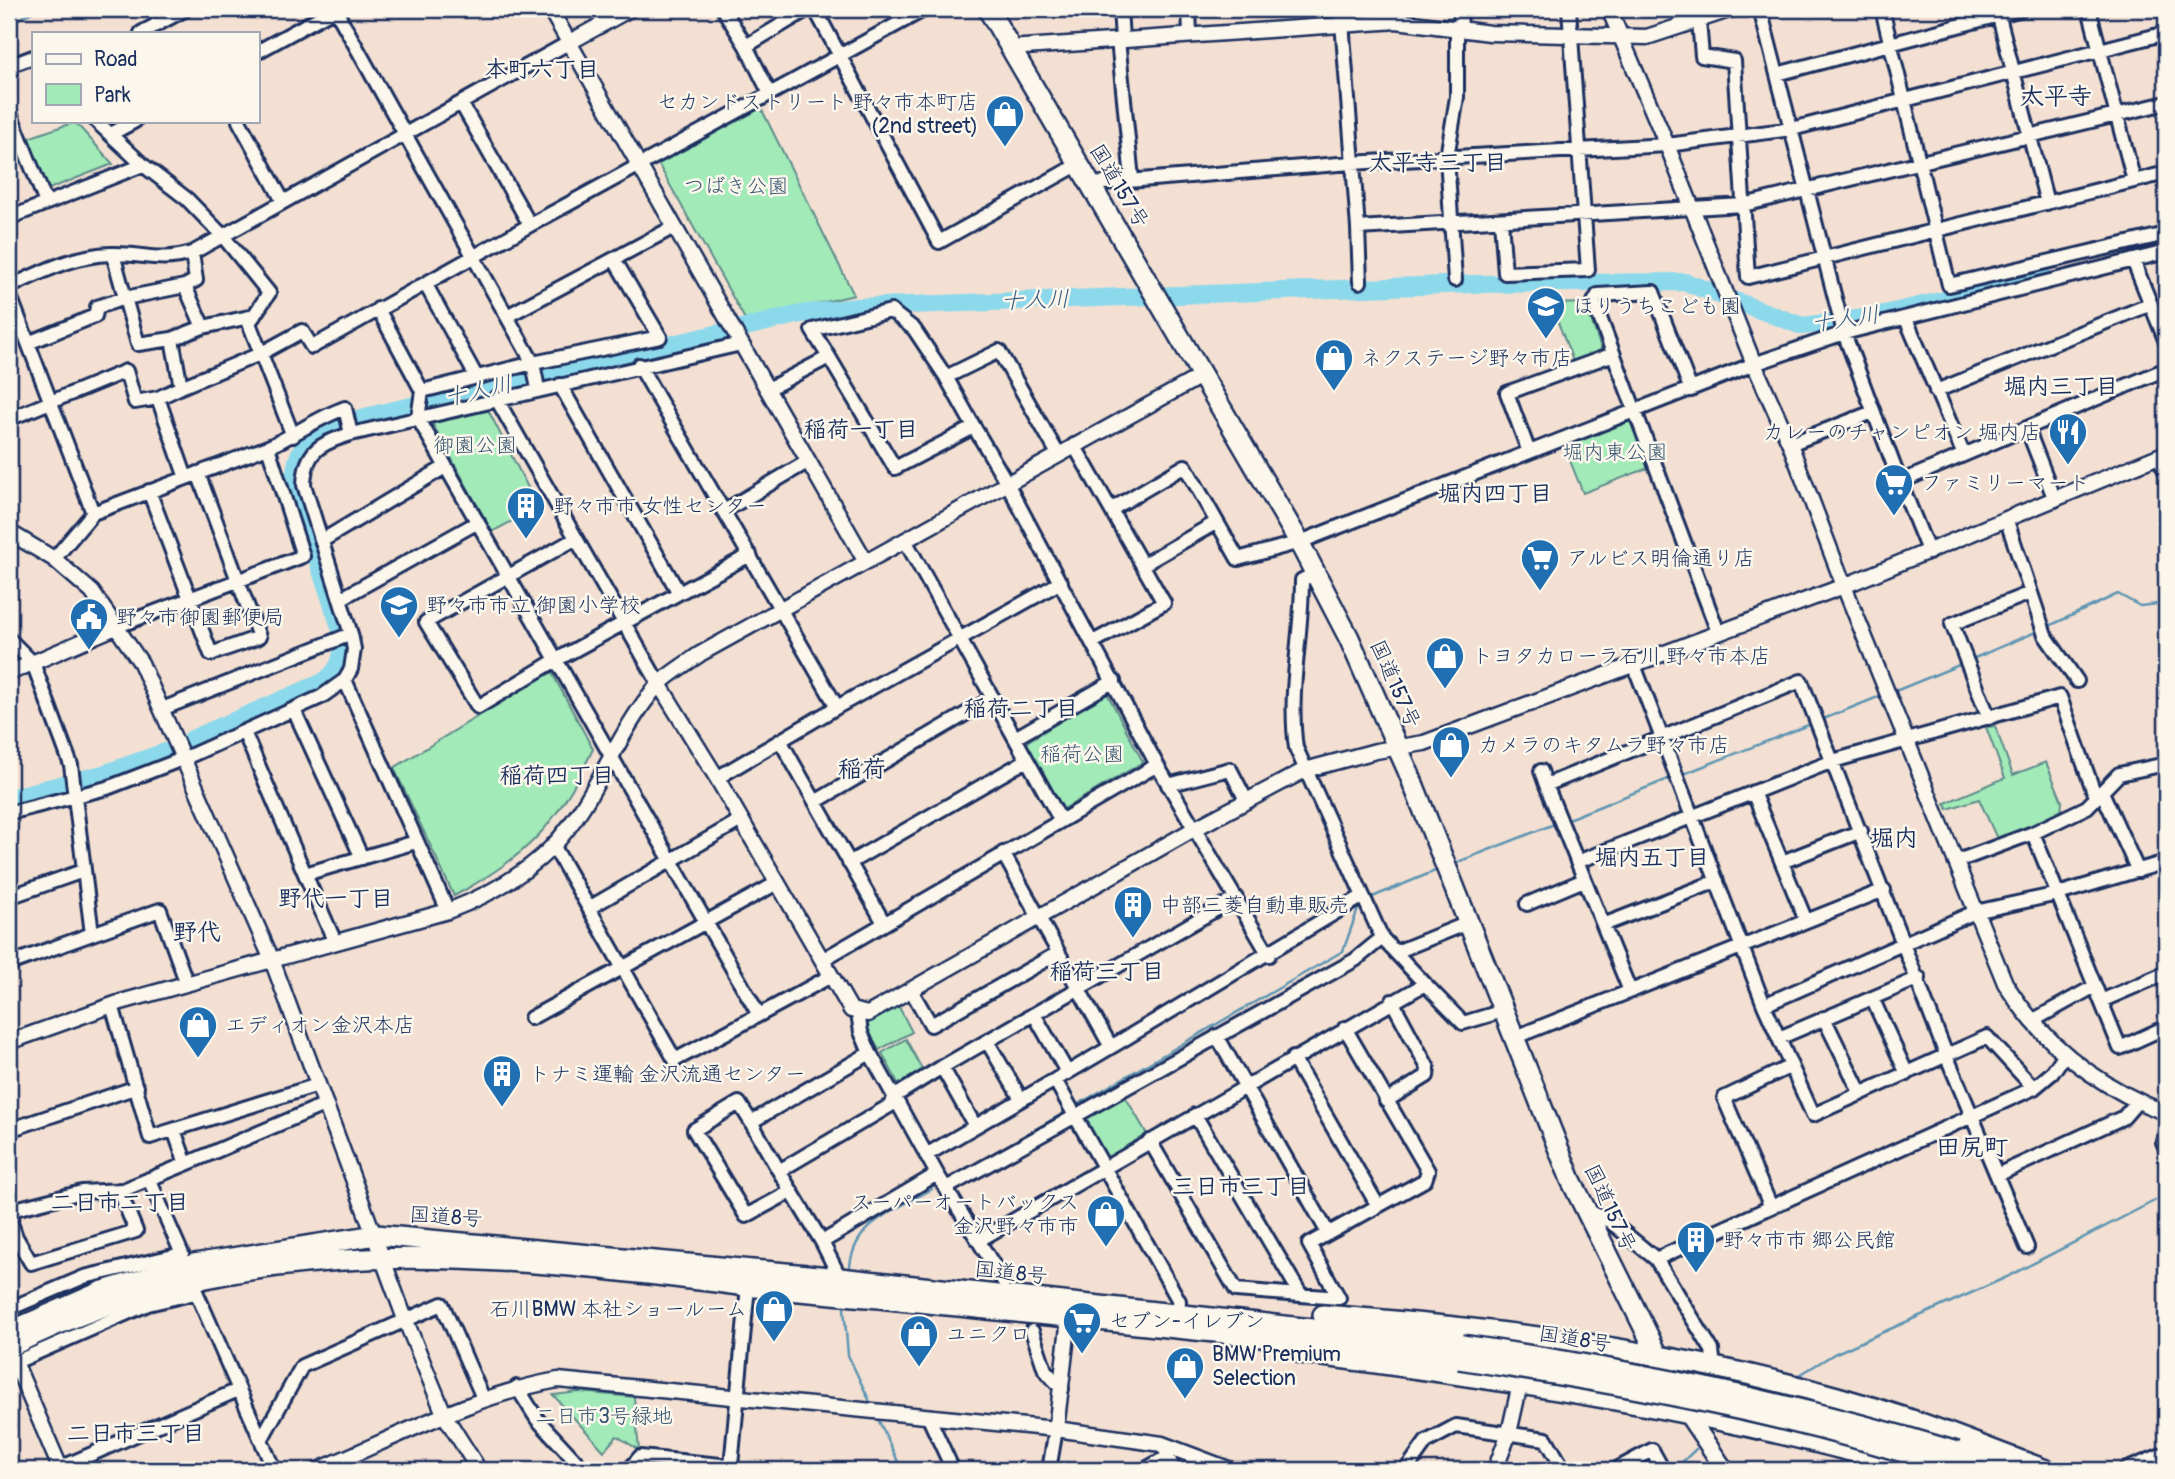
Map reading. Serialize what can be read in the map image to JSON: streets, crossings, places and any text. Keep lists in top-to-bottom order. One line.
{"streets":{"highway":["国道157号","国道8号"]},"districts":["本町六丁目","太平寺","太平寺三丁目","堀内三丁目","稲荷一丁目","堀内四丁目","稲荷二丁目","稲荷","稲荷四丁目","堀内","堀内五丁目","野代一丁目","野代","稲荷三丁目","田尻町","三日市三丁目","二日市二丁目","二日市三丁目"],"water":["十人川"],"parks":["つばき公園","御園公園","堀内東公園","稲荷公園","二日市3号緑地"],"places":{"shop":["セカンドストリート 野々市本町店 (2nd street)","ネクステージ野々市店","トヨタカローラ石川 野々市本店","カメラのキタムラ野々市店","エディオン金沢本店","スーパーオートバックス 金沢野々市市","石川BMW 本社ショールーム","ユニクロ","BMW Premium Selection"],"school or university":["ほりうちこども園","野々市市立 御園小学校"],"restaurant":["カレーのチャンピオン 堀内店"],"supermarket":["ファミリーマート","アルビス明倫通り店","セブン-イレブン"],"building":["野々市市 女性センター","中部三菱自動車販売","トナミ運輸 金沢流通センター","野々市市 郷公民館"],"public building":["野々市御園郵便局"]},"legend":["Road","Park"]}
